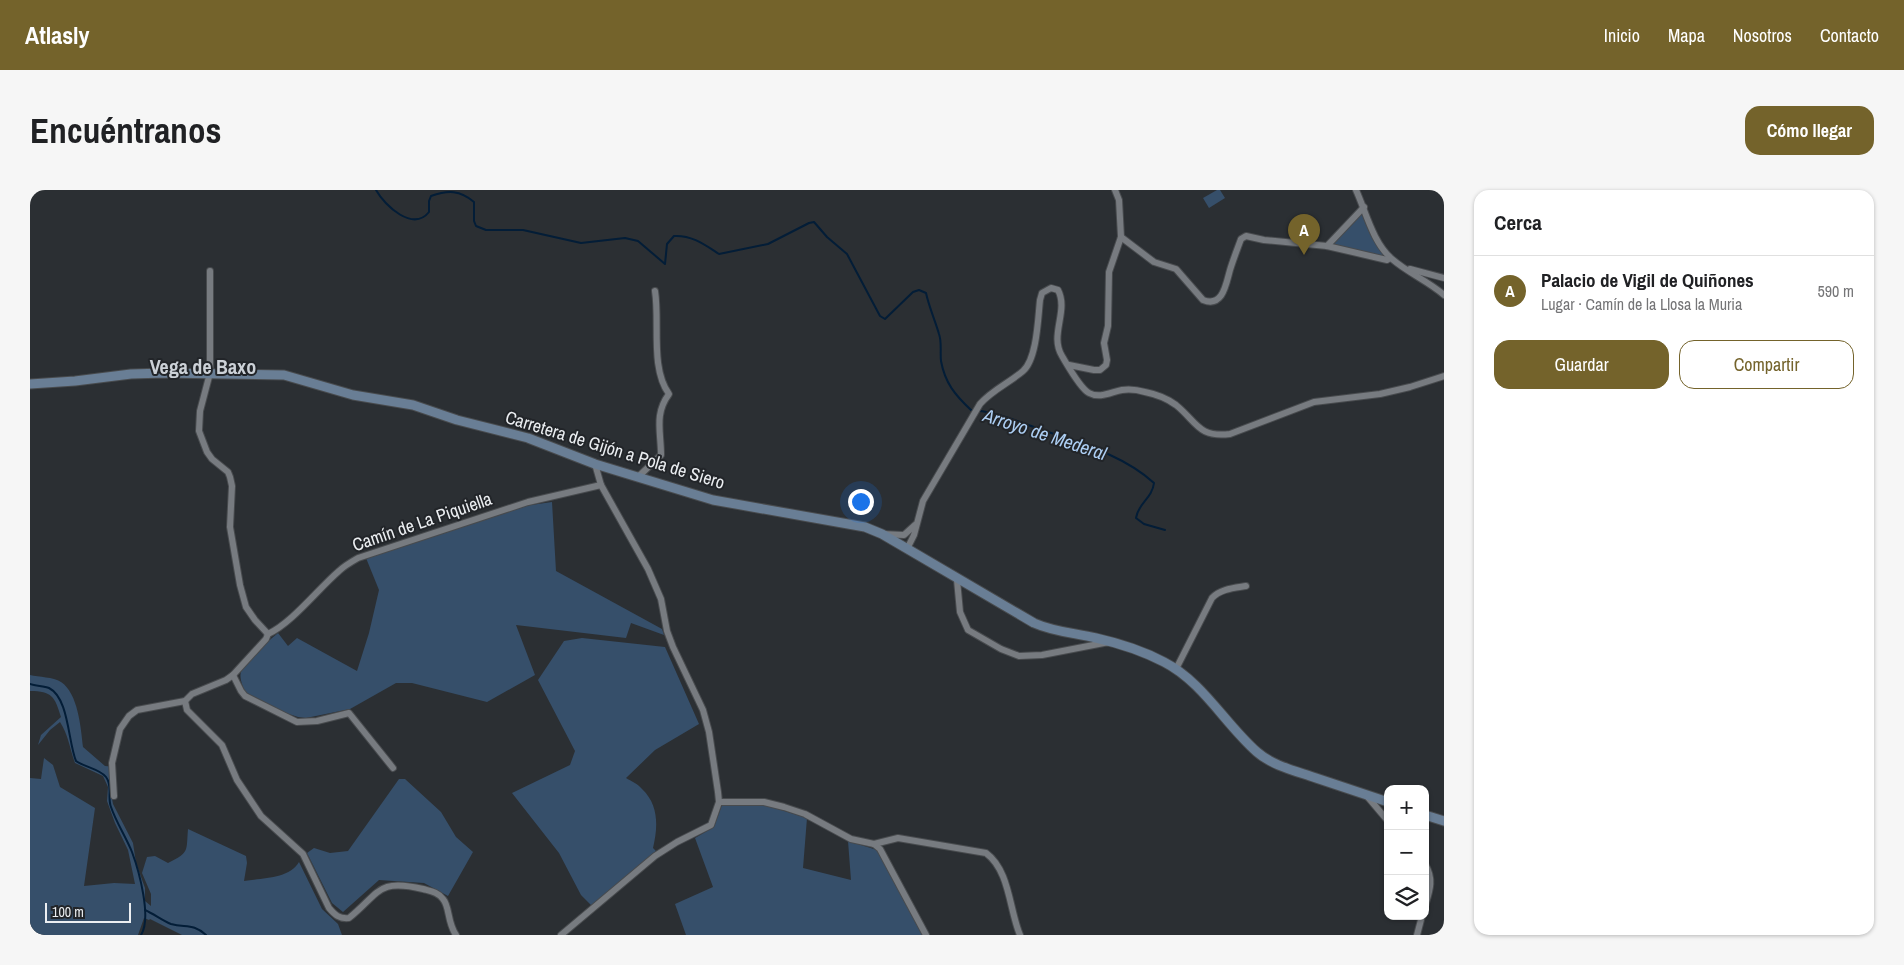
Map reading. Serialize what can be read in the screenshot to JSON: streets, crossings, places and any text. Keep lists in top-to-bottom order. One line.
{"streets":{"street":["Carretera de Gijón a Pola de Siero","Camín de La Piquiella"]},"districts":["Vega de Baxo"],"water":["Arroyo de Mederal"],"scale_bar":"100 m","page":{"header":"Atlasly","nav":["Inicio","Mapa","Nosotros","Contacto"],"buttons":["Cómo llegar",["Guardar","Compartir"]],"title":"Encuéntranos","heading":"Cerca","pins":"A","list":[{"mark":"A","name":"Palacio de Vigil de Quiñones","note":"Lugar · Camín de la Llosa la Muria","value":"590 m"}],"map_buttons":["+","−"],"scale":"100 m"}}
